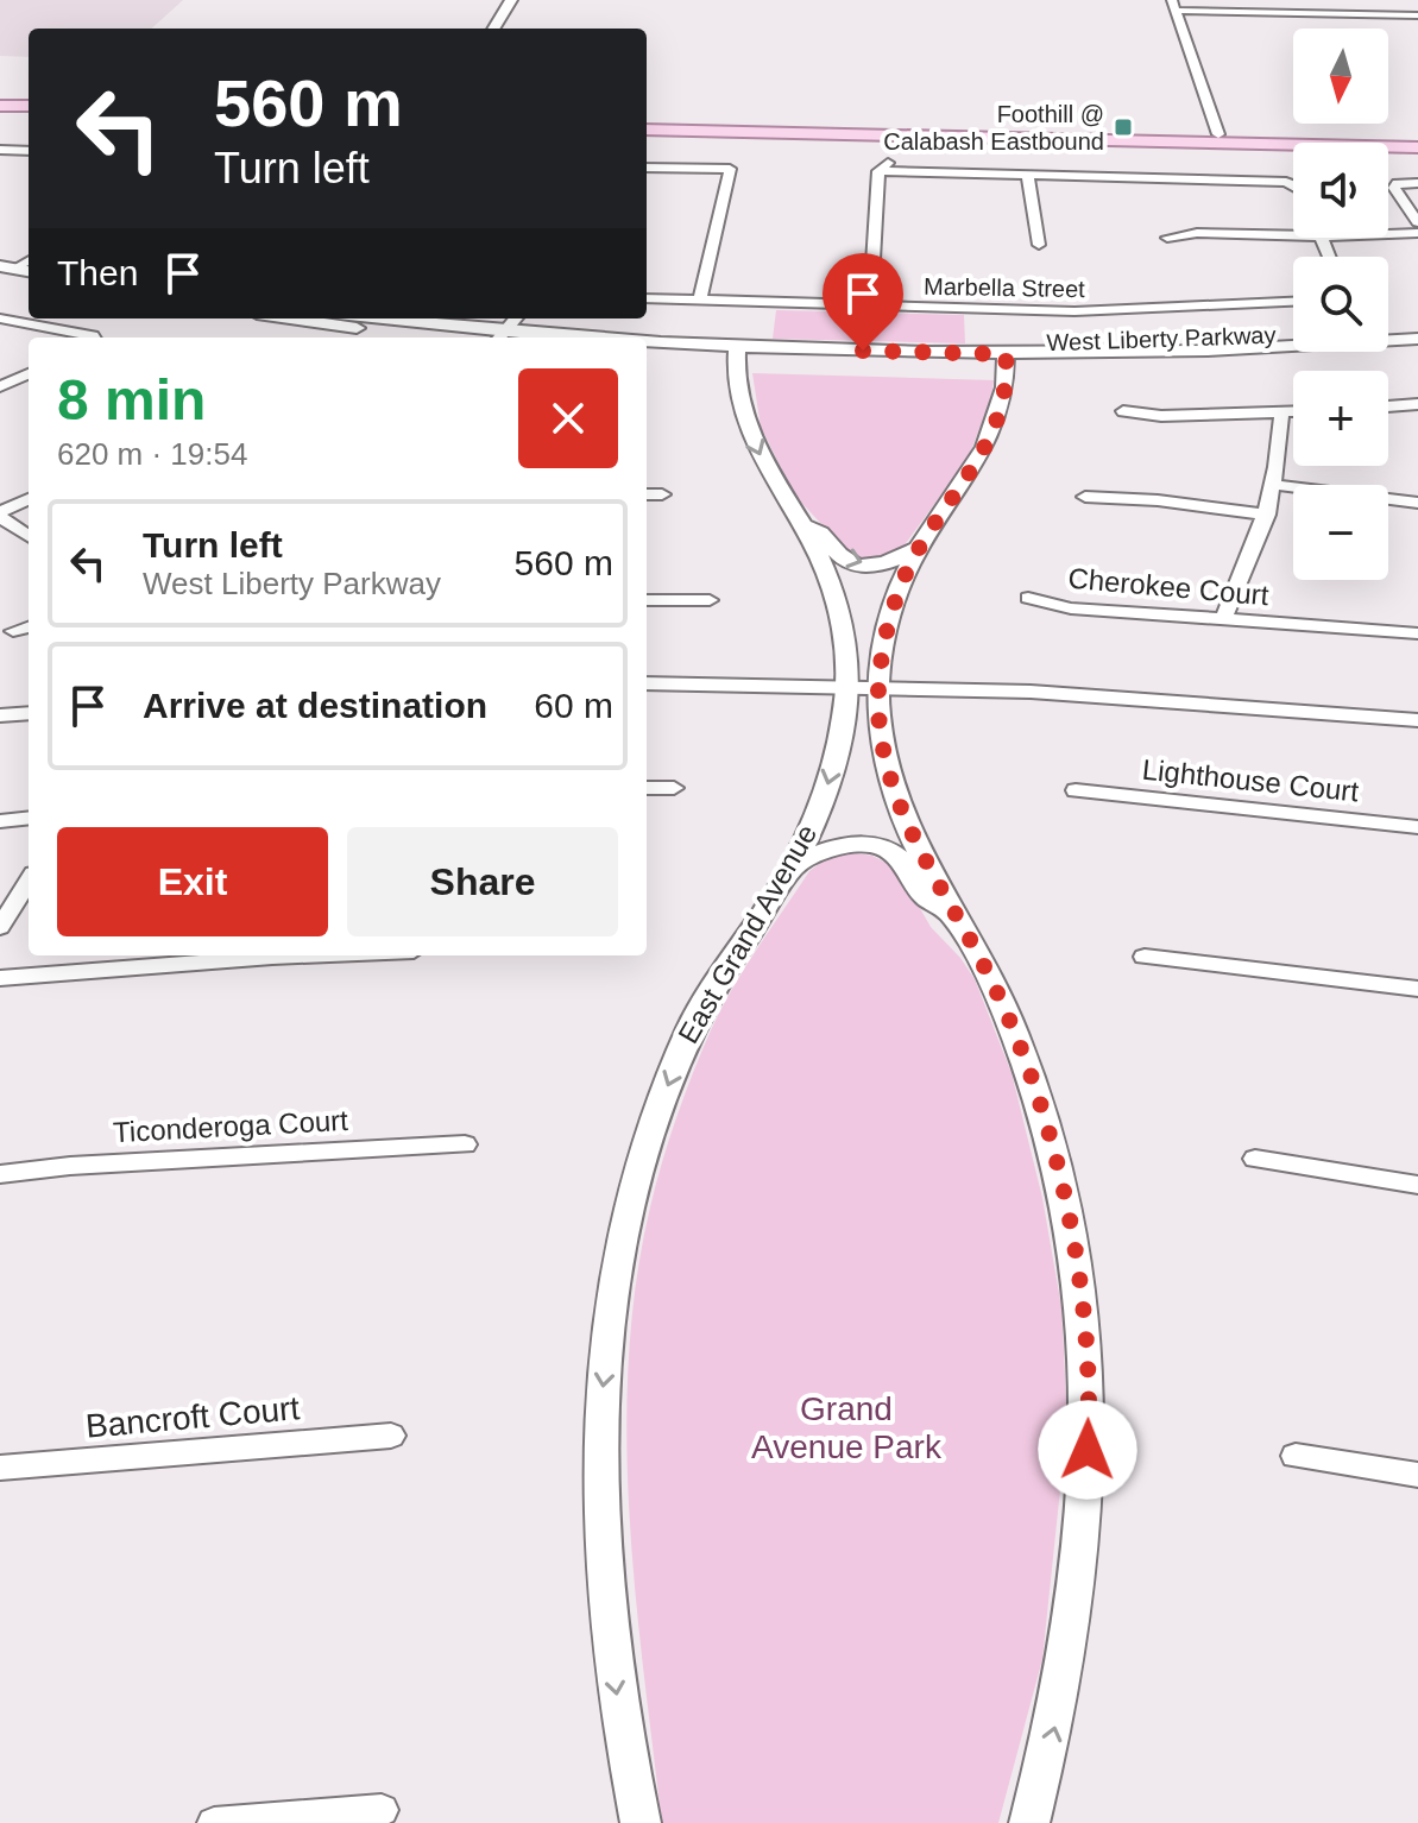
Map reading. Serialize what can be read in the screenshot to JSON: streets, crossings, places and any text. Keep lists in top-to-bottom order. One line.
{"streets":{"street":["Marbella Street","West Liberty Parkway","Cherokee Court","Lighthouse Court","East Grand Avenue","Ticonderoga Court","Bancroft Court"]},"crossings":[["West Liberty Parkway","East Grand Avenue"]],"one_way":["East Grand Avenue"],"parks":["Grand Avenue Park"],"places":{"transit":["Foothill @ Calabash Eastbound"]},"north":"bottom","page":{"map_buttons":["+","−"],"turn":["560 m","Turn left"],"then":"Then","heading":["8 min","620 m · 19:54"],"list":[{"name":"Turn left","note":"West Liberty Parkway","value":"560 m"},{"name":"Arrive at destination","value":"60 m"}],"buttons":["Exit","Share"]}}
